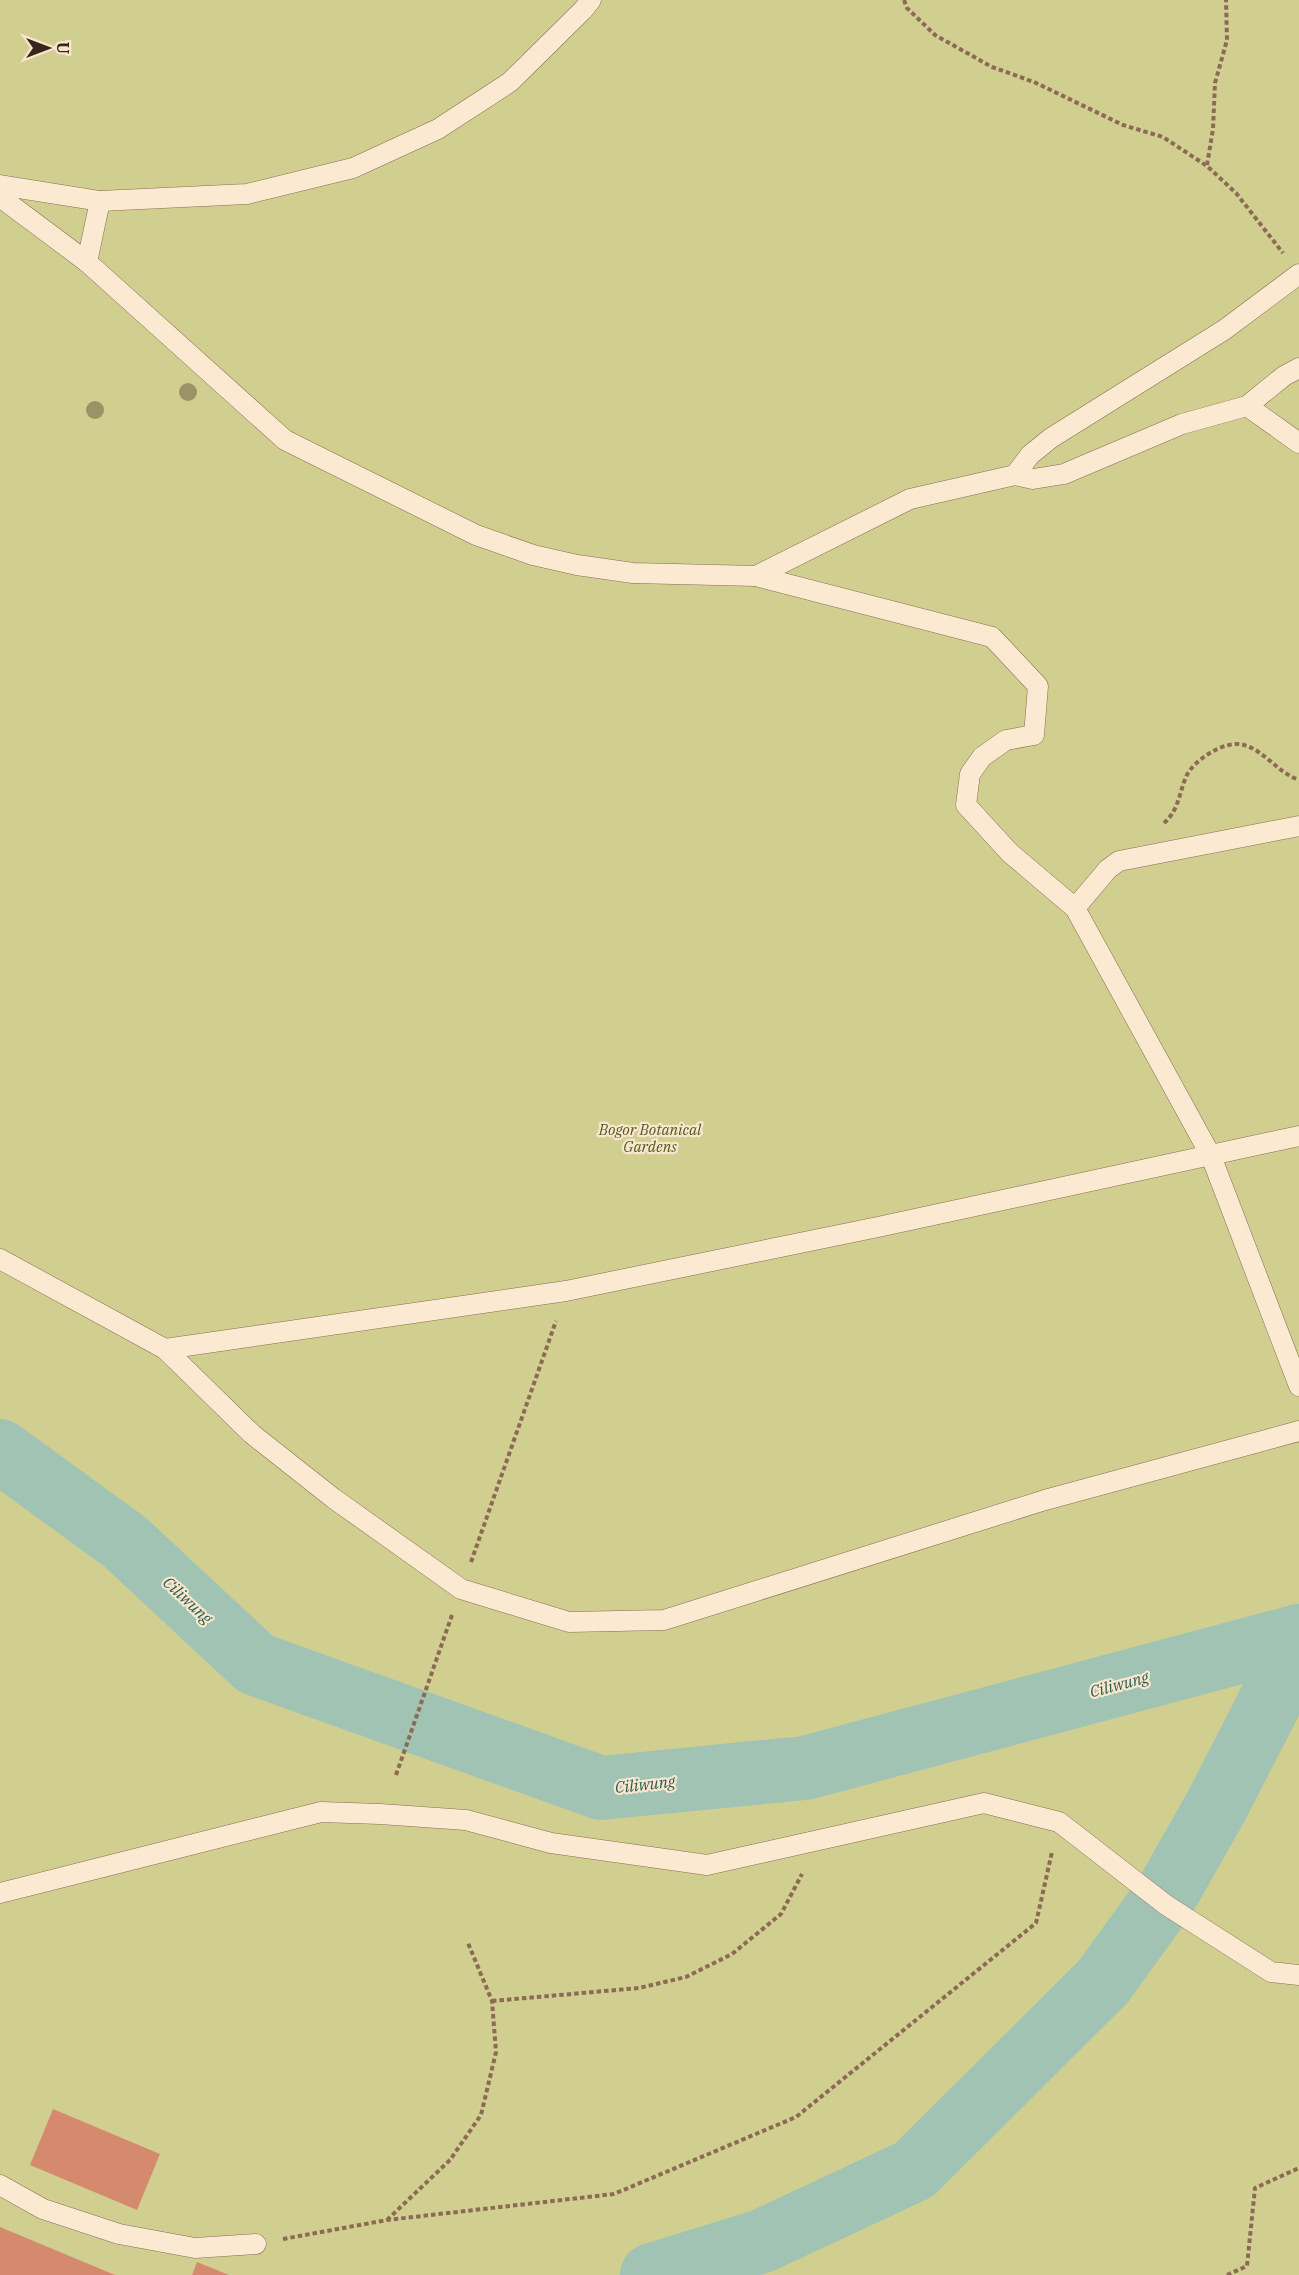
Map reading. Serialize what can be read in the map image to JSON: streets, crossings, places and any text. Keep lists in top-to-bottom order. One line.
{"water":["Ciliwung"],"parks":["Bogor Botanical Gardens"],"north":"right"}
